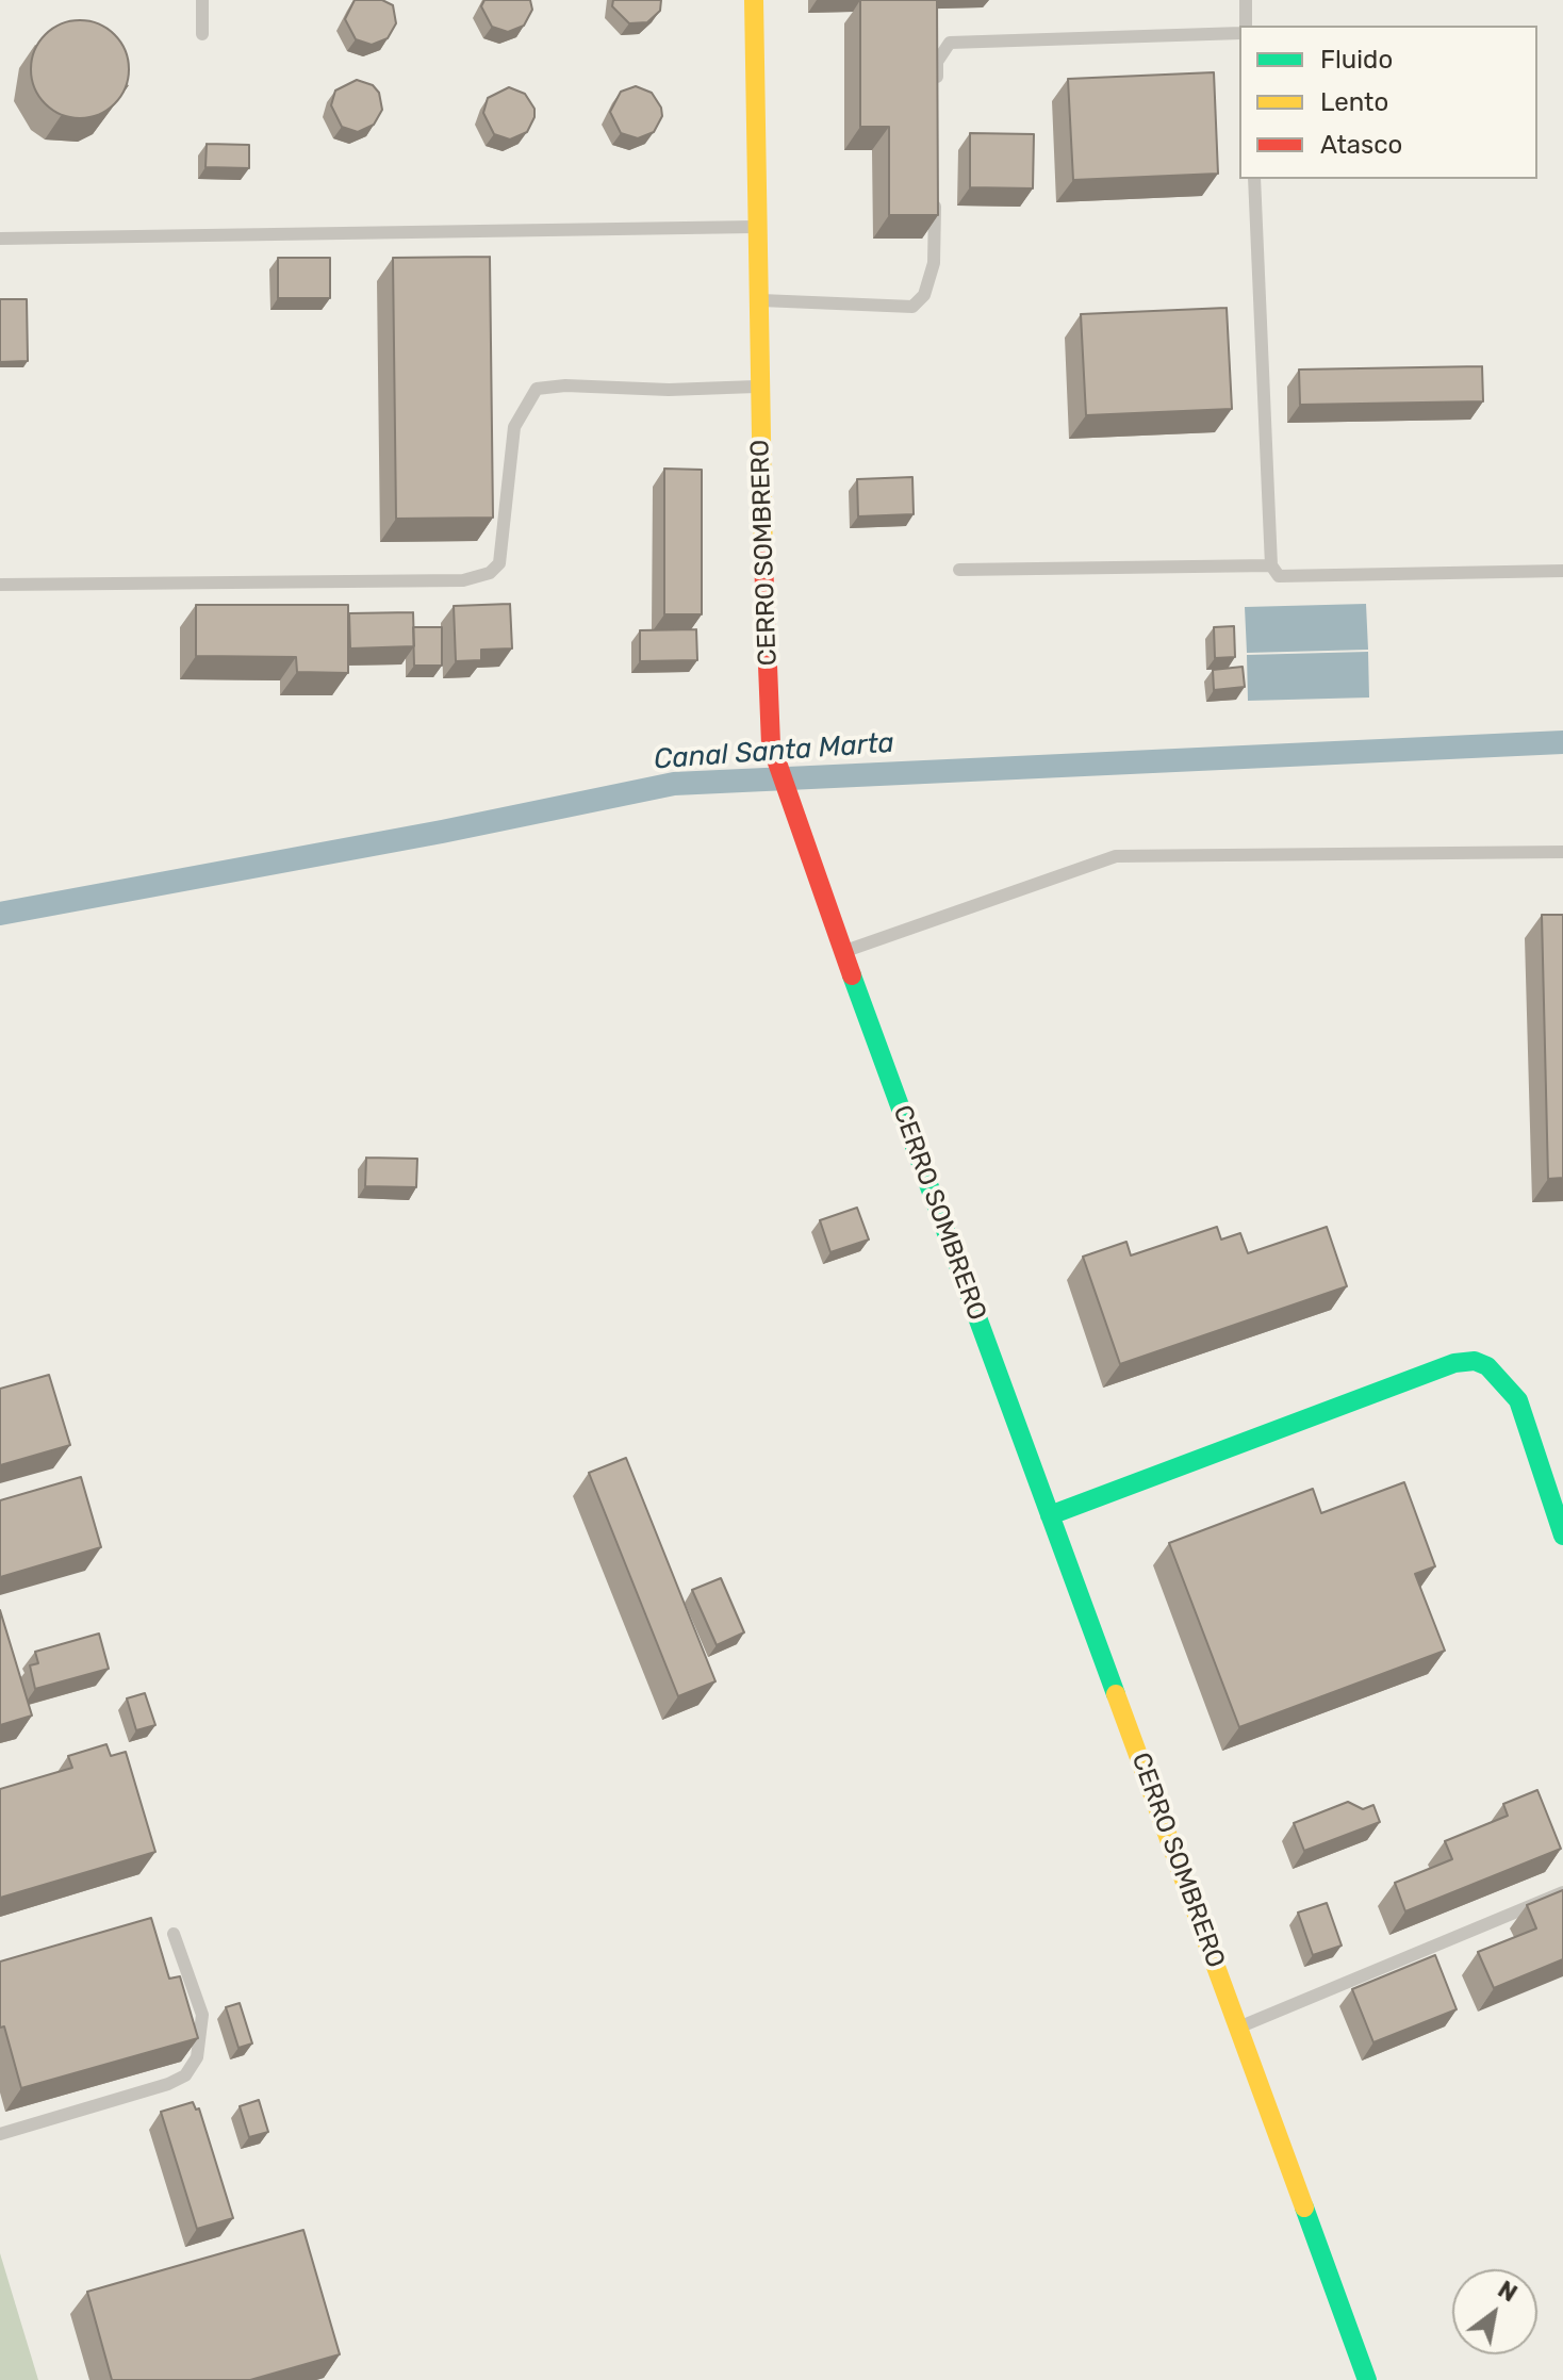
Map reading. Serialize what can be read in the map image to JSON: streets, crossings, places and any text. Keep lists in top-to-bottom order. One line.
{"streets":{"street":["CERRO SOMBRERO"]},"water":["Canal Santa Marta"],"legend":["Fluido","Lento","Atasco"],"north":"top right"}
